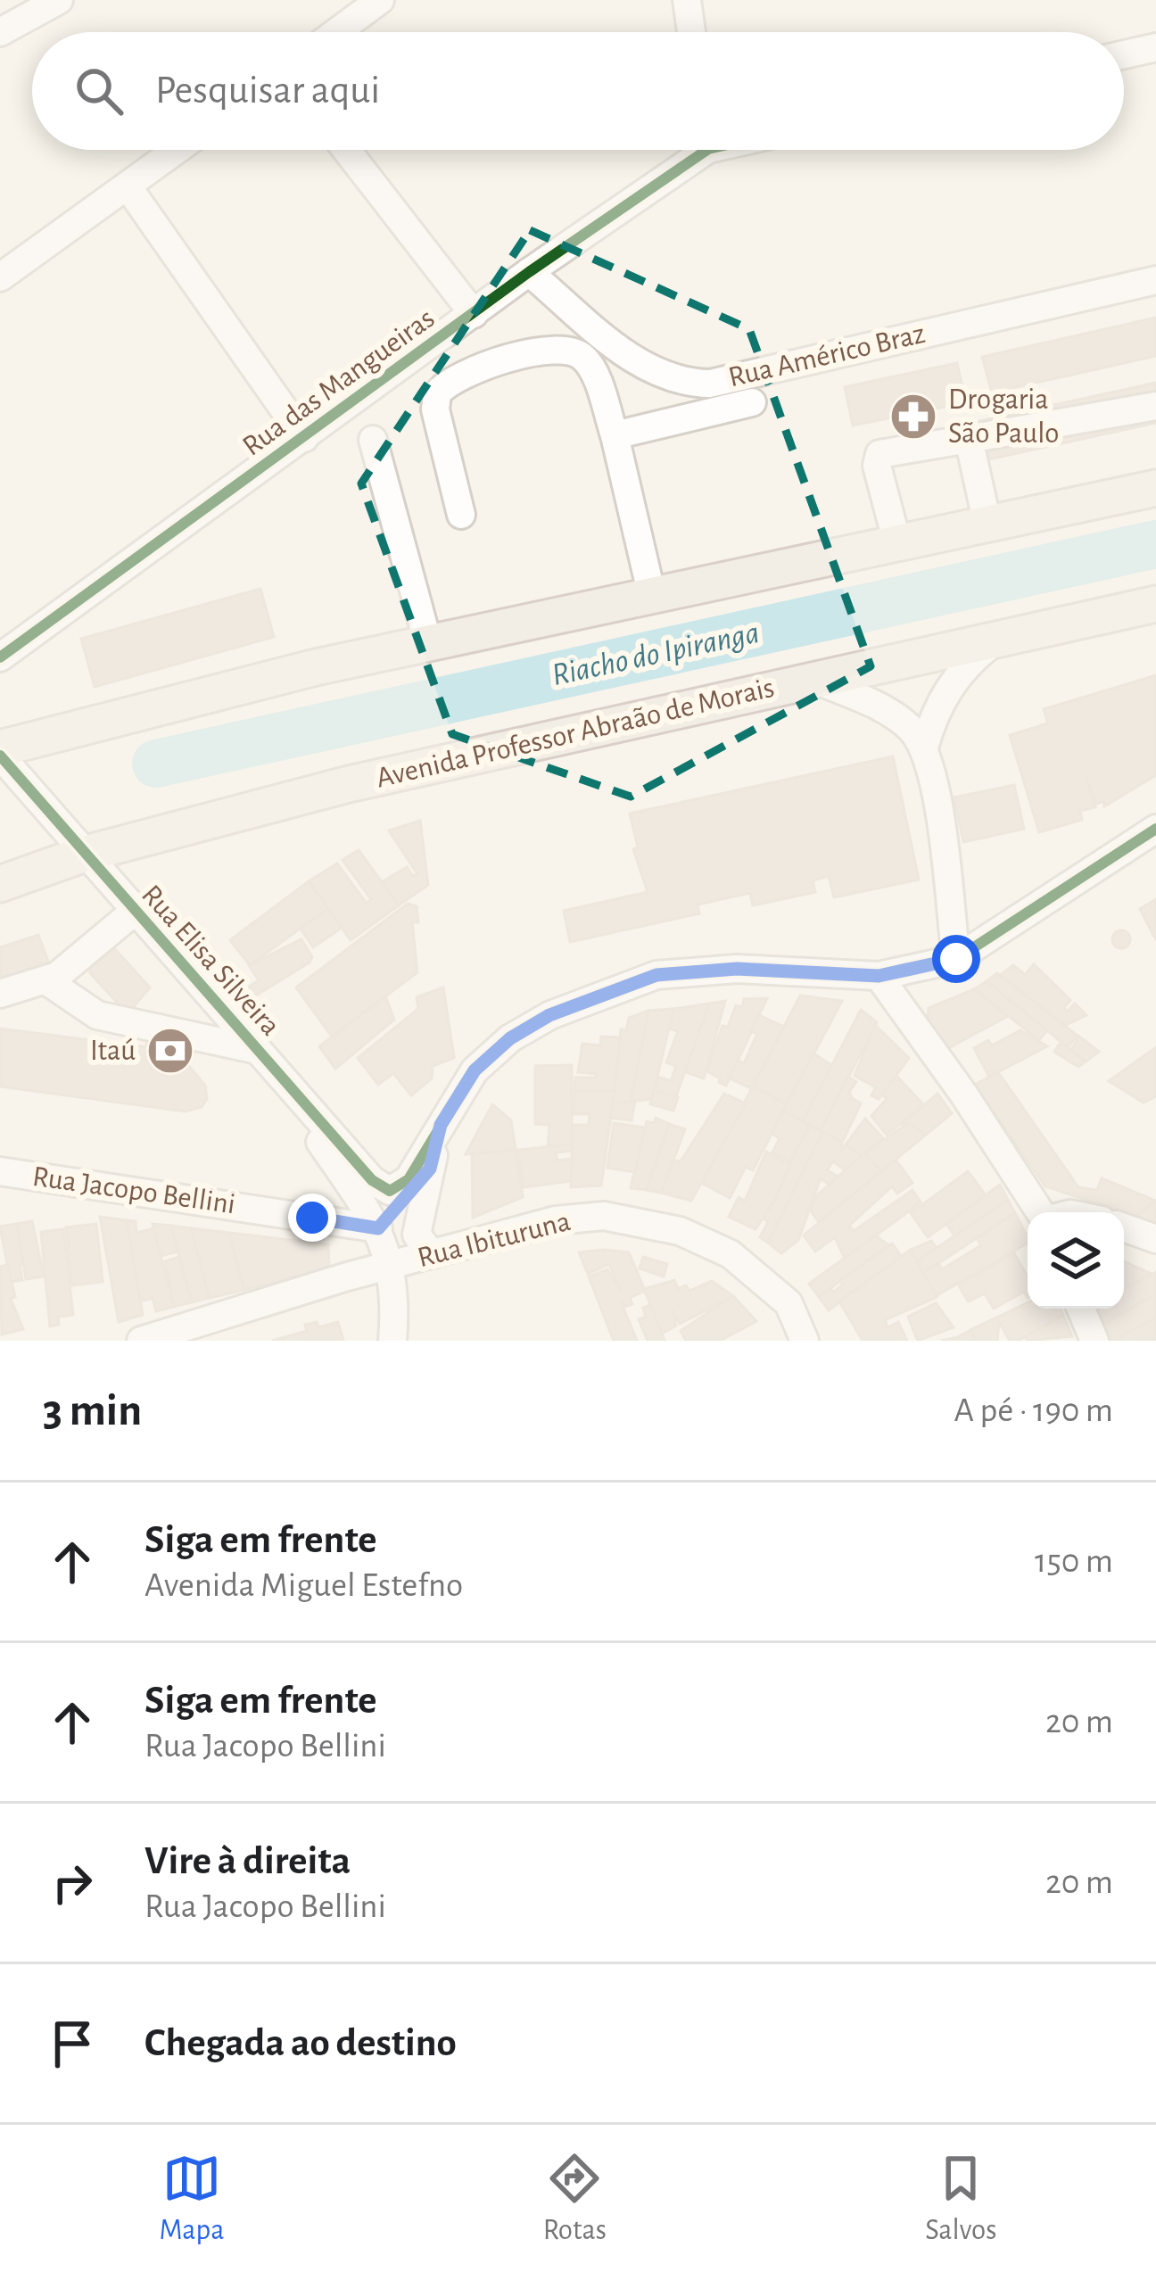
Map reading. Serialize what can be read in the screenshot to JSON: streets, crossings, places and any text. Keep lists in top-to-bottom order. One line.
{"streets":{"main road":["Avenida Professor Abraão de Morais"],"street":["Rua Américo Braz","Rua das Mangueiras","Rua Elisa Silveira","Rua Jacopo Bellini","Rua Ibituruna"]},"crossings":[["Rua Américo Braz","Rua das Mangueiras"],["Avenida Professor Abraão de Morais","Rua Elisa Silveira"],["Rua Elisa Silveira","Rua Jacopo Bellini"],["Rua Elisa Silveira","Rua Ibituruna"]],"water":["Riacho do Ipiranga"],"places":{"pharmacy":["Drogaria São Paulo"],"bank":["Itaú"]},"page":{"search":"Pesquisar aqui","heading":["3 min","A pé · 190 m"],"list":[["Siga em frente","Avenida Miguel Estefno","150 m"],["Siga em frente","Rua Jacopo Bellini","20 m"],["Vire à direita","Rua Jacopo Bellini","20 m"],"Chegada ao destino"],"nav":["Mapa","Rotas","Salvos"]}}
